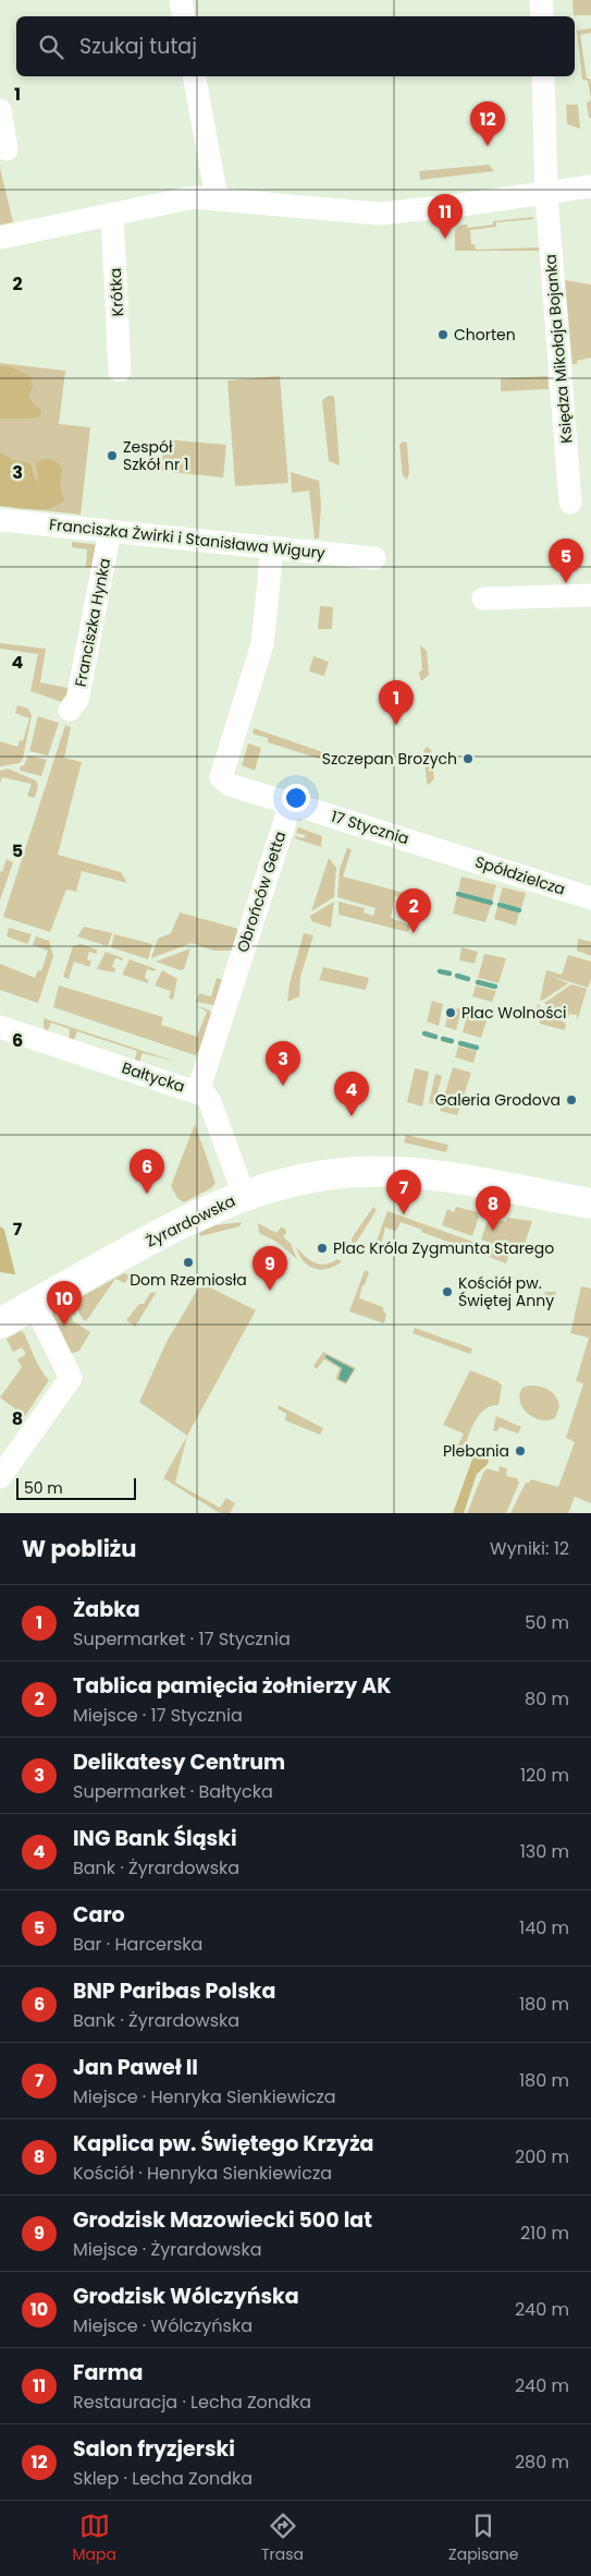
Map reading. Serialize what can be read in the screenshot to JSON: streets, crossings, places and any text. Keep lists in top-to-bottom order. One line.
{"streets":{"main road":["Żyrardowska"],"street":["Krótka","Księdza Mikołaja Bojanka","Franciszka Żwirki i Stanisława Wigury","Franciszka Hynka","17 Stycznia","Spółdzielcza","Obrońców Getta","Bałtycka"]},"crossings":[["Franciszka Żwirki i Stanisława Wigury","Franciszka Hynka"],["17 Stycznia","Spółdzielcza"],["17 Stycznia","Obrońców Getta"],["Obrońców Getta","Bałtycka"],["Bałtycka","Żyrardowska"]],"places":["Chorten","Zespół Szkół nr 1","Szczepan Brozych","Plac Wolności","Galeria Grodova","Plac Króla Zygmunta Starego","Dom Rzemiosła","Kościół pw. Świętej Anny","Plebania"],"scale_bar":"50 m","page":{"search":"Szukaj tutaj","pins":["12","11","5","1","2","3","4","6","7","8","9","10"],"scale":"50 m","heading":["W pobliżu","Wyniki: 12"],"list":[{"mark":"1","name":"Żabka","note":"Supermarket · 17 Stycznia","value":"50 m"},{"mark":"2","name":"Tablica pamięcia żołnierzy AK","note":"Miejsce · 17 Stycznia","value":"80 m"},{"mark":"3","name":"Delikatesy Centrum","note":"Supermarket · Bałtycka","value":"120 m"},{"mark":"4","name":"ING Bank Śląski","note":"Bank · Żyrardowska","value":"130 m"},{"mark":"5","name":"Caro","note":"Bar · Harcerska","value":"140 m"},{"mark":"6","name":"BNP Paribas Polska","note":"Bank · Żyrardowska","value":"180 m"},{"mark":"7","name":"Jan Paweł II","note":"Miejsce · Henryka Sienkiewicza","value":"180 m"},{"mark":"8","name":"Kaplica pw. Świętego Krzyża","note":"Kościół · Henryka Sienkiewicza","value":"200 m"},{"mark":"9","name":"Grodzisk Mazowiecki 500 lat","note":"Miejsce · Żyrardowska","value":"210 m"},{"mark":"10","name":"Grodzisk Wólczyńska","note":"Miejsce · Wólczyńska","value":"240 m"},{"mark":"11","name":"Farma","note":"Restauracja · Lecha Zondka","value":"240 m"},{"mark":"12","name":"Salon fryzjerski","note":"Sklep · Lecha Zondka","value":"280 m"}],"nav":["Mapa","Trasa","Zapisane"]},"grid":{"rows":["1","2","3","4","5","6","7","8"]}}
